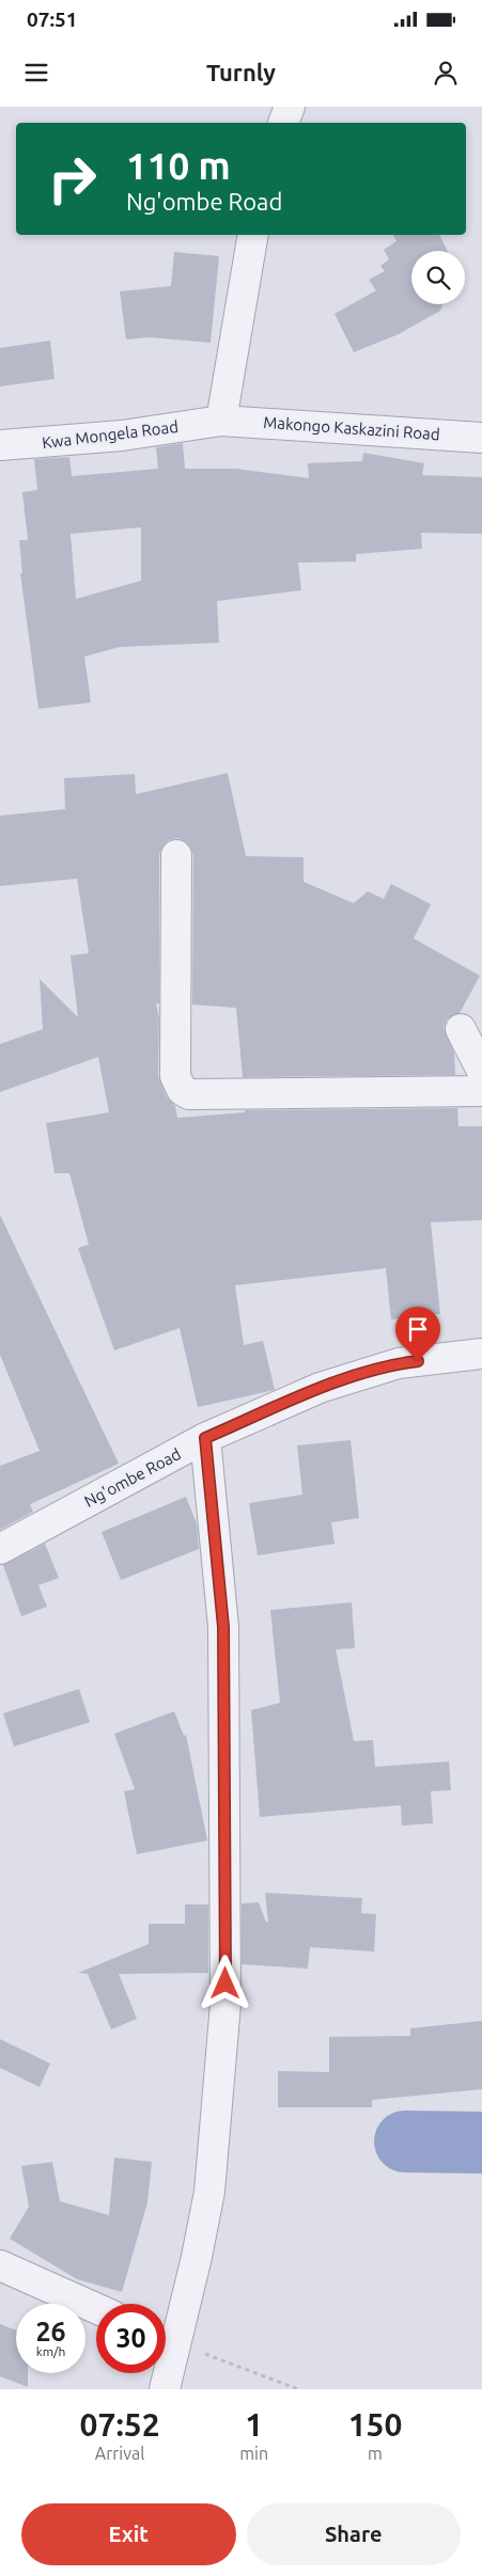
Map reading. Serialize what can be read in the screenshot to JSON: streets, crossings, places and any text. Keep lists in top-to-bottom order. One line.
{"streets":{"street":["Makongo Kaskazini Road","Kwa Mongela Road","Ng'ombe Road"]},"crossings":[["Makongo Kaskazini Road","Kwa Mongela Road"]],"page":{"status":"07:51","header":"Turnly","turn":["110 m","Ng'ombe Road"],"speed":"26 km/h","limit":"30","eta":["07:52","Arrival","1","min","150","m"],"buttons":["Exit","Share"]}}
